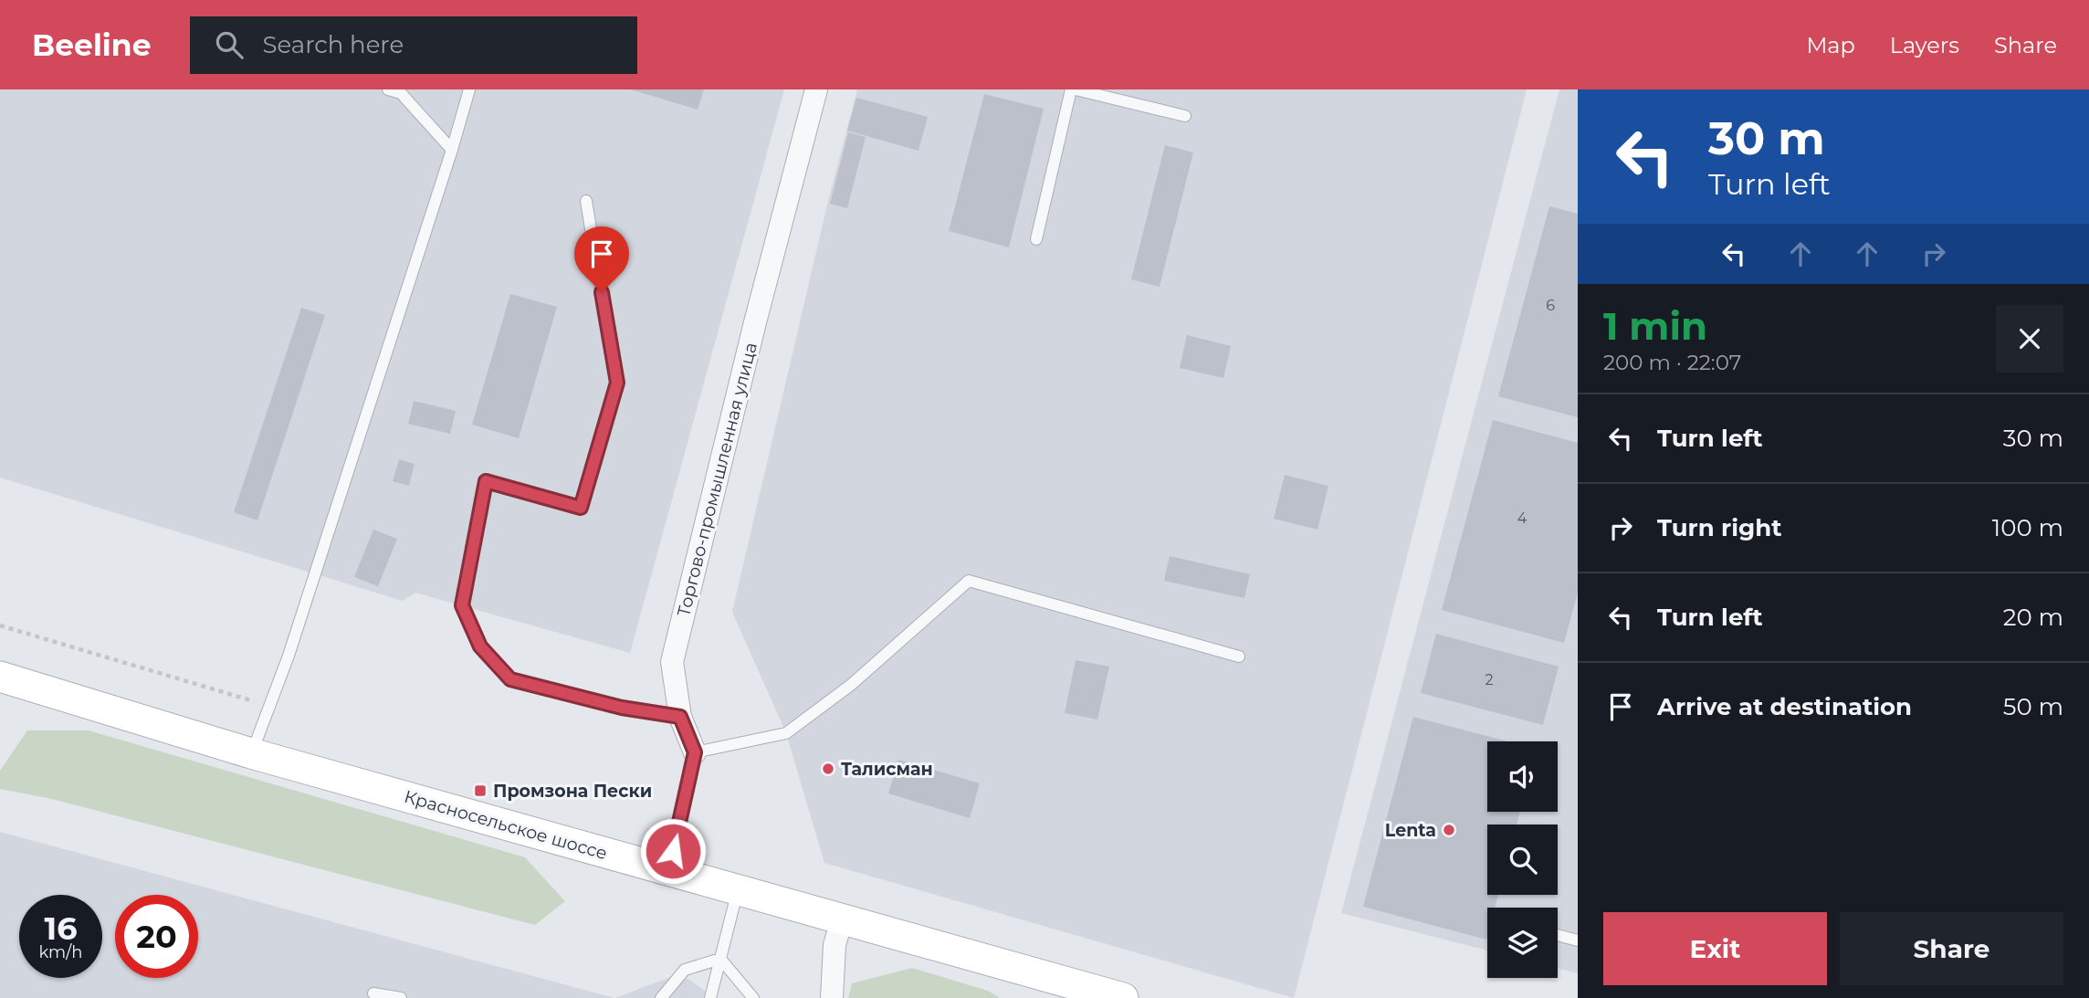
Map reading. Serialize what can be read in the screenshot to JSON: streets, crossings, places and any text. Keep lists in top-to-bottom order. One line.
{"streets":{"main road":["Красносельское шоссе"],"street":["Торгово-промышленная улица"]},"places":{"other":["Талисман","Lenta"],"transit":["Промзона Пески"]},"house_numbers":["6","4","2"],"page":{"header":"Beeline","search":"Search here","nav":["Map","Layers","Share"],"turn":["30 m","Turn left"],"heading":["1 min","200 m · 22:07"],"list":[{"name":"Turn left","value":"30 m"},{"name":"Turn right","value":"100 m"},{"name":"Turn left","value":"20 m"},{"name":"Arrive at destination","value":"50 m"}],"speed":"16 km/h","limit":"20","buttons":["Exit","Share"]}}
